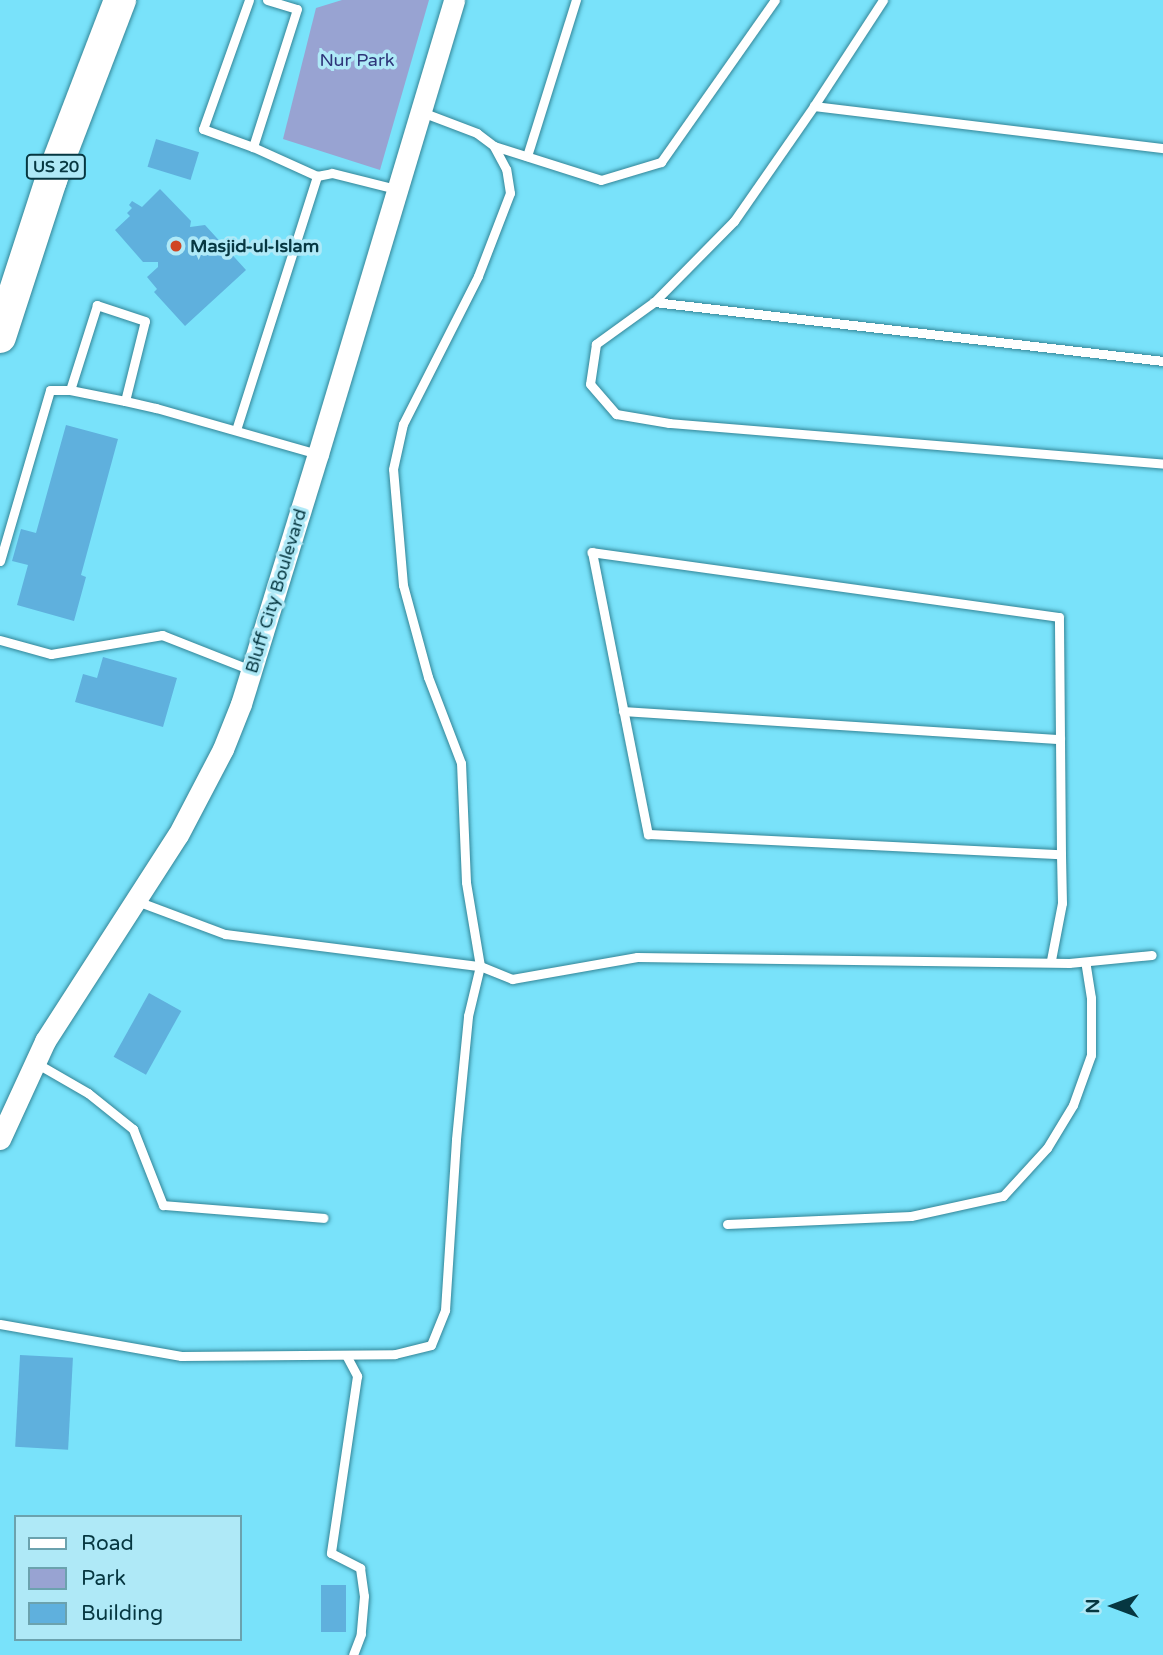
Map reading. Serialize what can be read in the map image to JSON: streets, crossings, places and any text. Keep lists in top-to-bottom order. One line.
{"streets":{"highway":["US 20"],"street":["Bluff City Boulevard"]},"parks":["Nur Park"],"places":["Masjid-ul-Islam"],"legend":["Road","Park","Building"],"north":"left"}
